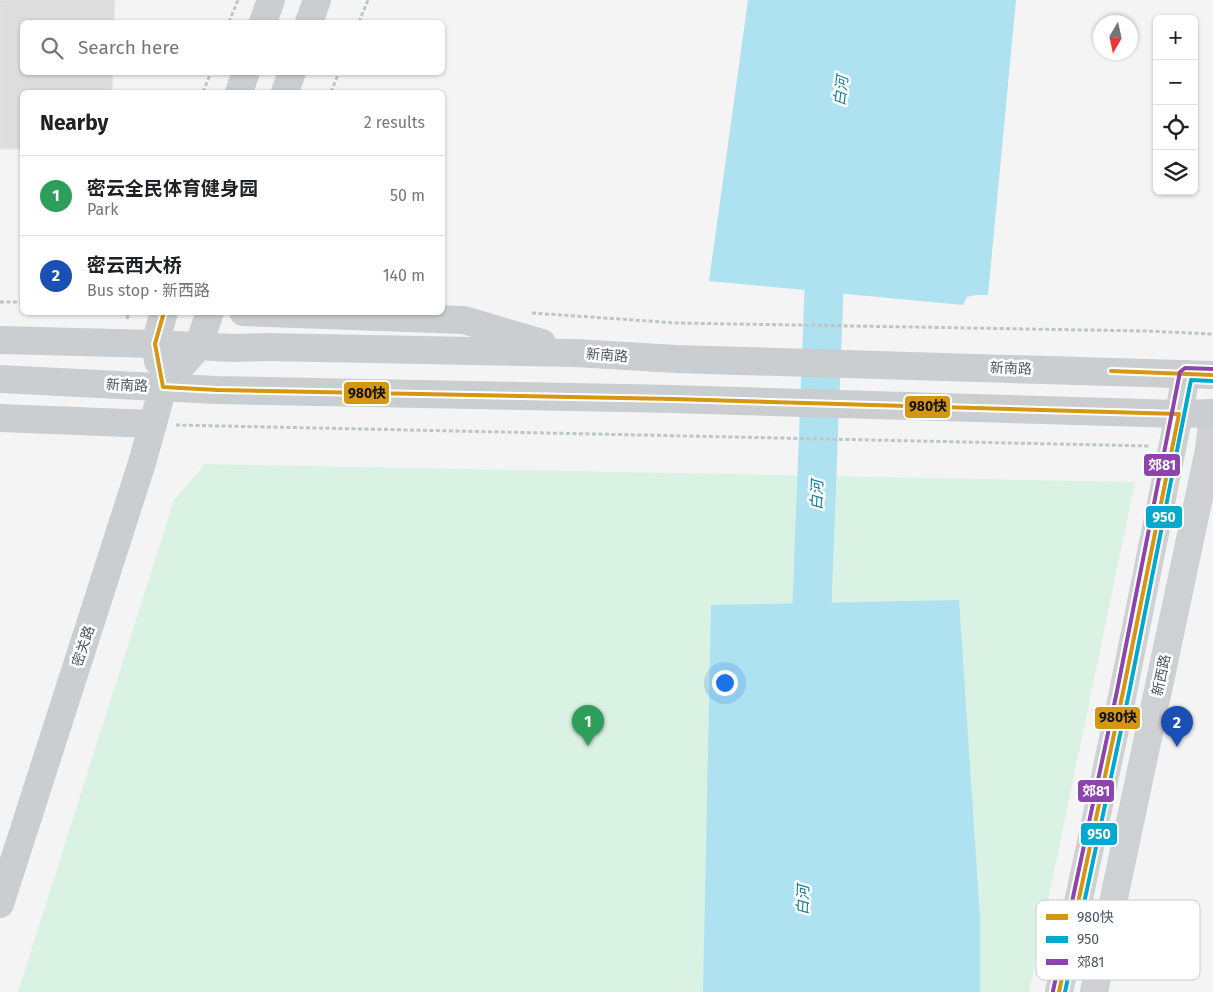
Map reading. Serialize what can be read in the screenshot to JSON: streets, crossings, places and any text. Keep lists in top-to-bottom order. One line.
{"streets":{"main road":["新南路","密关路","新西路"]},"crossings":[["新南路","密关路"],["新南路","新西路"]],"water":["白河"],"lines":["transit line 980快","transit line 郊81","transit line 950"],"legend":["980快","950","郊81"],"north":"bottom","page":{"map_buttons":["+","−"],"search":"Search here","heading":["Nearby","2 results"],"list":[{"mark":"1","name":"密云全民体育健身园","note":"Park","value":"50 m"},{"mark":"2","name":"密云西大桥","note":"Bus stop · 新西路","value":"140 m"}],"pins":["1","2"]}}
